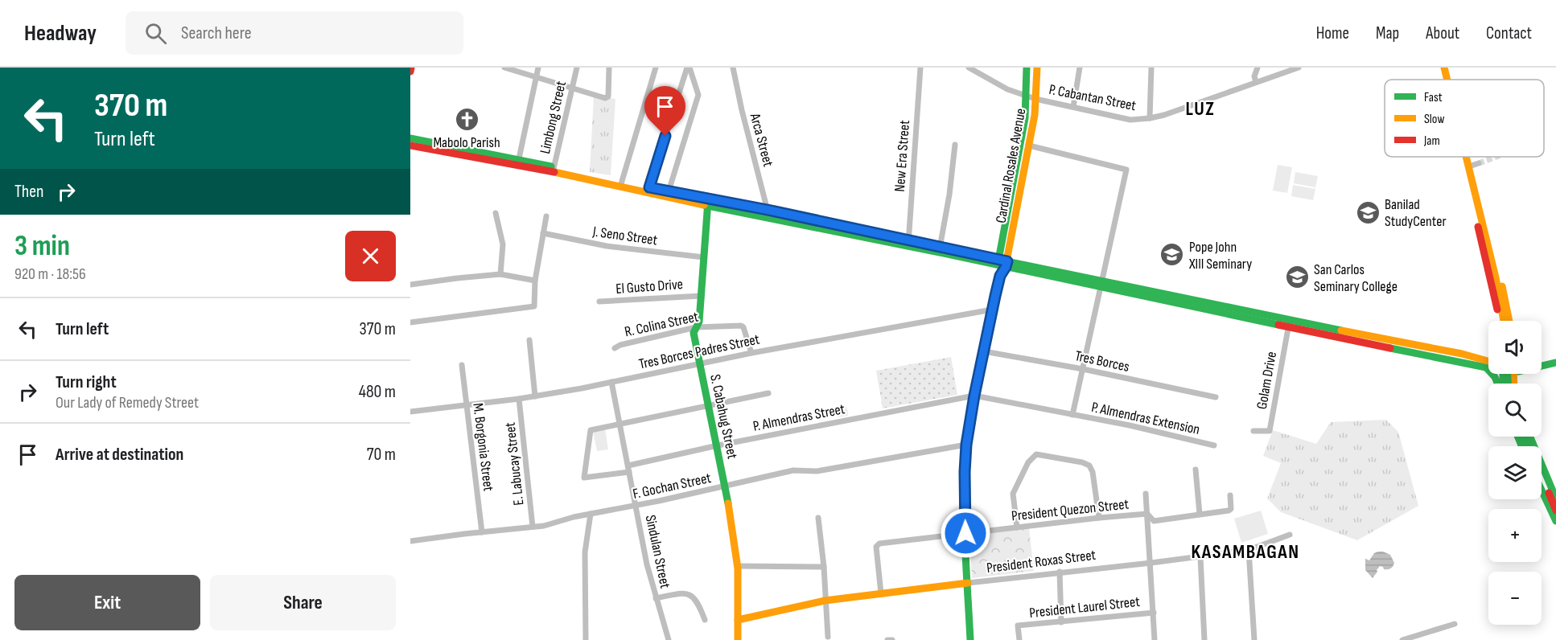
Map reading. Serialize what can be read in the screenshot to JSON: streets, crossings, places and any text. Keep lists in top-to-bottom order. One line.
{"streets":{"main road":["Cardinal Rosales Avenue","S. Cabahug Street","President Roxas Street"],"street":["P. Cabantan Street","Limbong Street","Arca Street","New Era Street","J. Seno Street","El Gusto Drive","R. Colina Street","Tres Borces Padres Street","Tres Borces","Golam Drive","P. Almendras Street","P. Almendras Extension","M. Borgonia Street","E. Labucay Street","F. Gochan Street","President Quezon Street","Sindulan Street","President Laurel Street"]},"crossings":[["P. Cabantan Street","Cardinal Rosales Avenue"],["Cardinal Rosales Avenue","P. Almendras Extension"],["J. Seno Street","S. Cabahug Street"],["El Gusto Drive","S. Cabahug Street"],["R. Colina Street","Tres Borces Padres Street"],["R. Colina Street","S. Cabahug Street"],["Tres Borces Padres Street","S. Cabahug Street"],["Tres Borces Padres Street","M. Borgonia Street"],["Tres Borces Padres Street","E. Labucay Street"],["Tres Borces Padres Street","Sindulan Street"],["Tres Borces","P. Almendras Extension"],["S. Cabahug Street","P. Almendras Street"],["S. Cabahug Street","F. Gochan Street"],["S. Cabahug Street","President Roxas Street"],["P. Almendras Street","P. Almendras Extension"],["P. Almendras Street","Sindulan Street"],["M. Borgonia Street","F. Gochan Street"],["E. Labucay Street","F. Gochan Street"],["F. Gochan Street","Sindulan Street"],["President Quezon Street","President Roxas Street"]],"districts":["LUZ","KASAMBAGAN"],"places":{"church":["Mabolo Parish"],"school or university":["Banilad StudyCenter","Pope John XIII Seminary","San Carlos Seminary College"]},"legend":["Fast","Slow","Jam"],"page":{"header":"Headway","search":"Search here","nav":["Home","Map","About","Contact"],"turn":["370 m","Turn left"],"then":"Then","heading":["3 min","920 m · 18:56"],"list":[{"name":"Turn left","value":"370 m"},{"name":"Turn right","note":"Our Lady of Remedy Street","value":"480 m"},{"name":"Arrive at destination","value":"70 m"}],"map_buttons":["+","−"],"buttons":["Exit","Share"]}}
